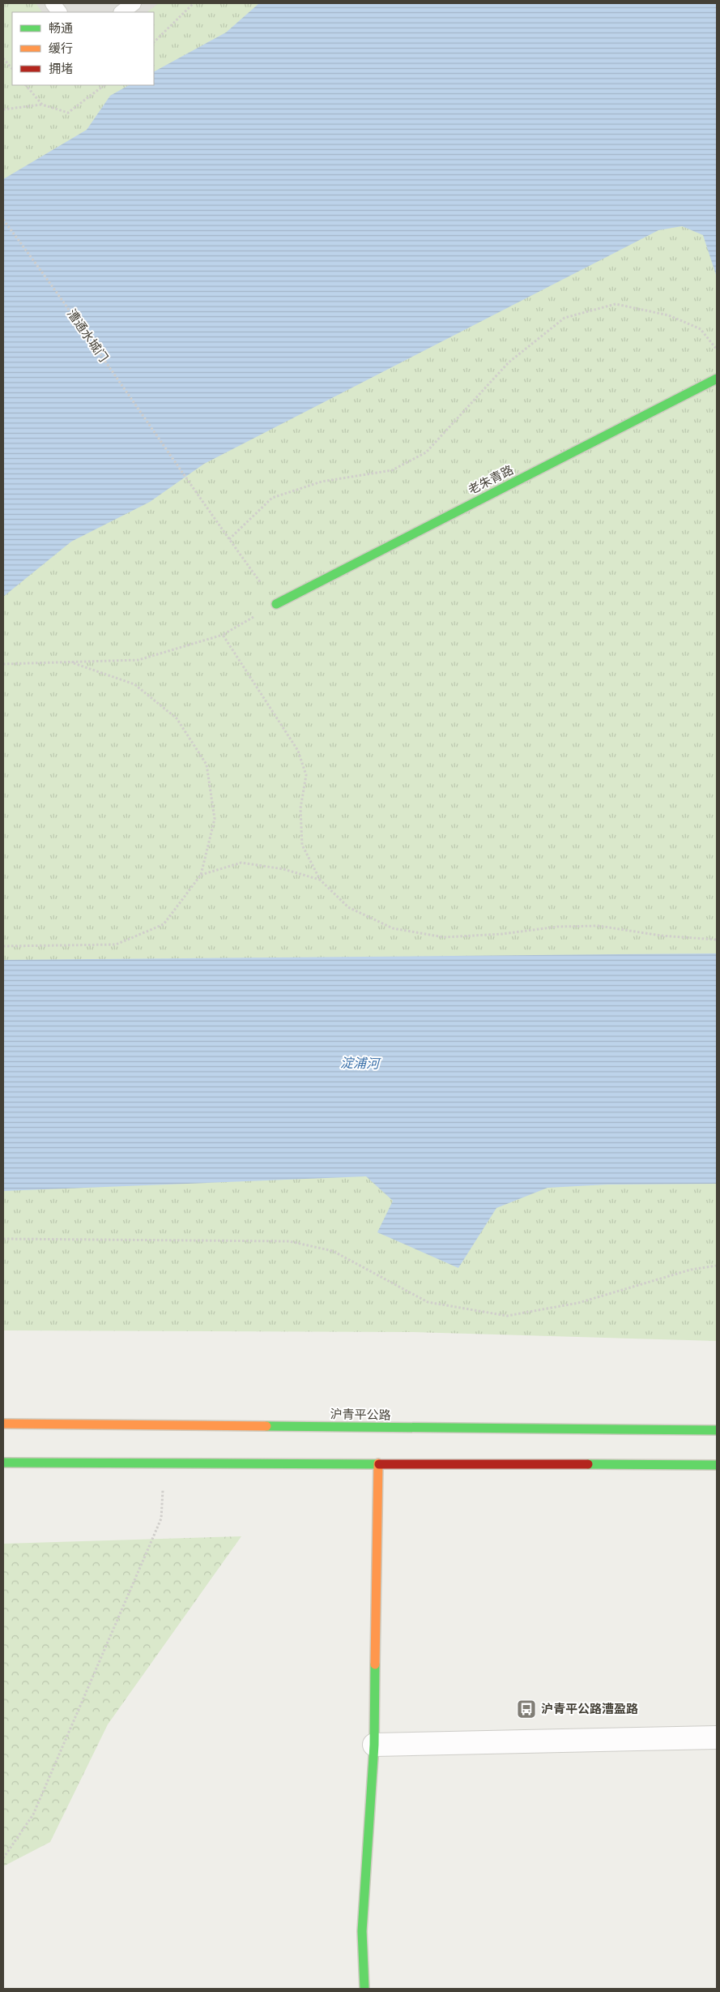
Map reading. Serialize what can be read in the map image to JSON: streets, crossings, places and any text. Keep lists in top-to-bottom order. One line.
{"streets":{"main road":["老朱青路","沪青平公路"],"path":["漕通水城门"]},"crossings":[["漕通水城门","老朱青路"]],"water":["淀浦河"],"places":{"bus stop":["沪青平公路漕盈路"]},"legend":["畅通","缓行","拥堵"]}
